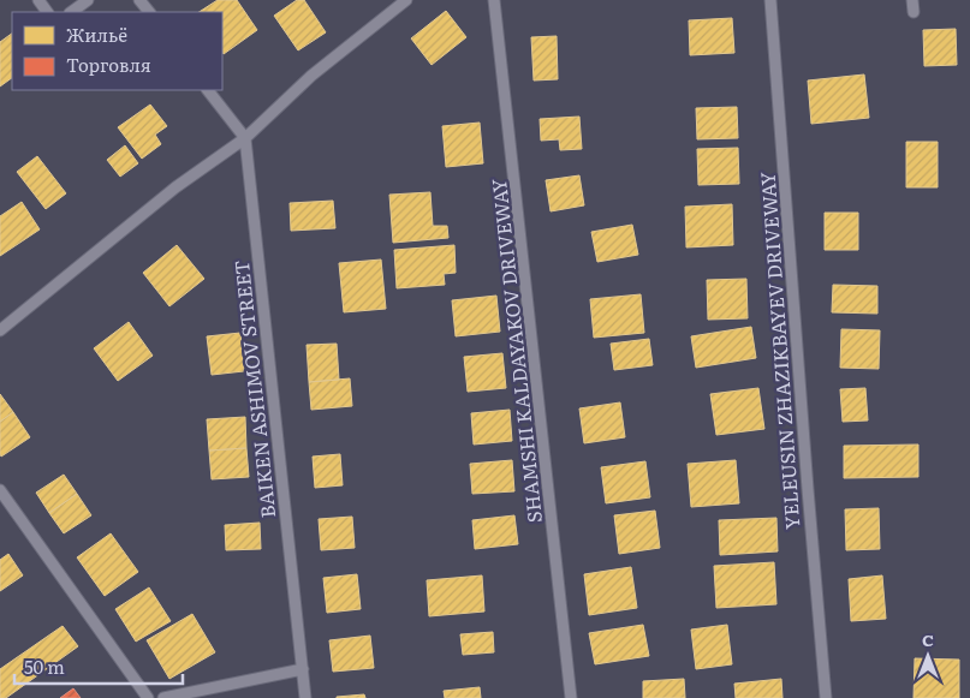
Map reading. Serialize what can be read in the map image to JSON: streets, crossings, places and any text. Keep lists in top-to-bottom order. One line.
{"streets":{"street":["SHAMSHI KALDAYAKOV DRIVEWAY","YELEUSIN ZHAZIKBAYEV DRIVEWAY","BAIKEN ASHIMOV STREET"]},"legend":["Жильё","Торговля"],"scale_bar":"50 m","north":"top"}
